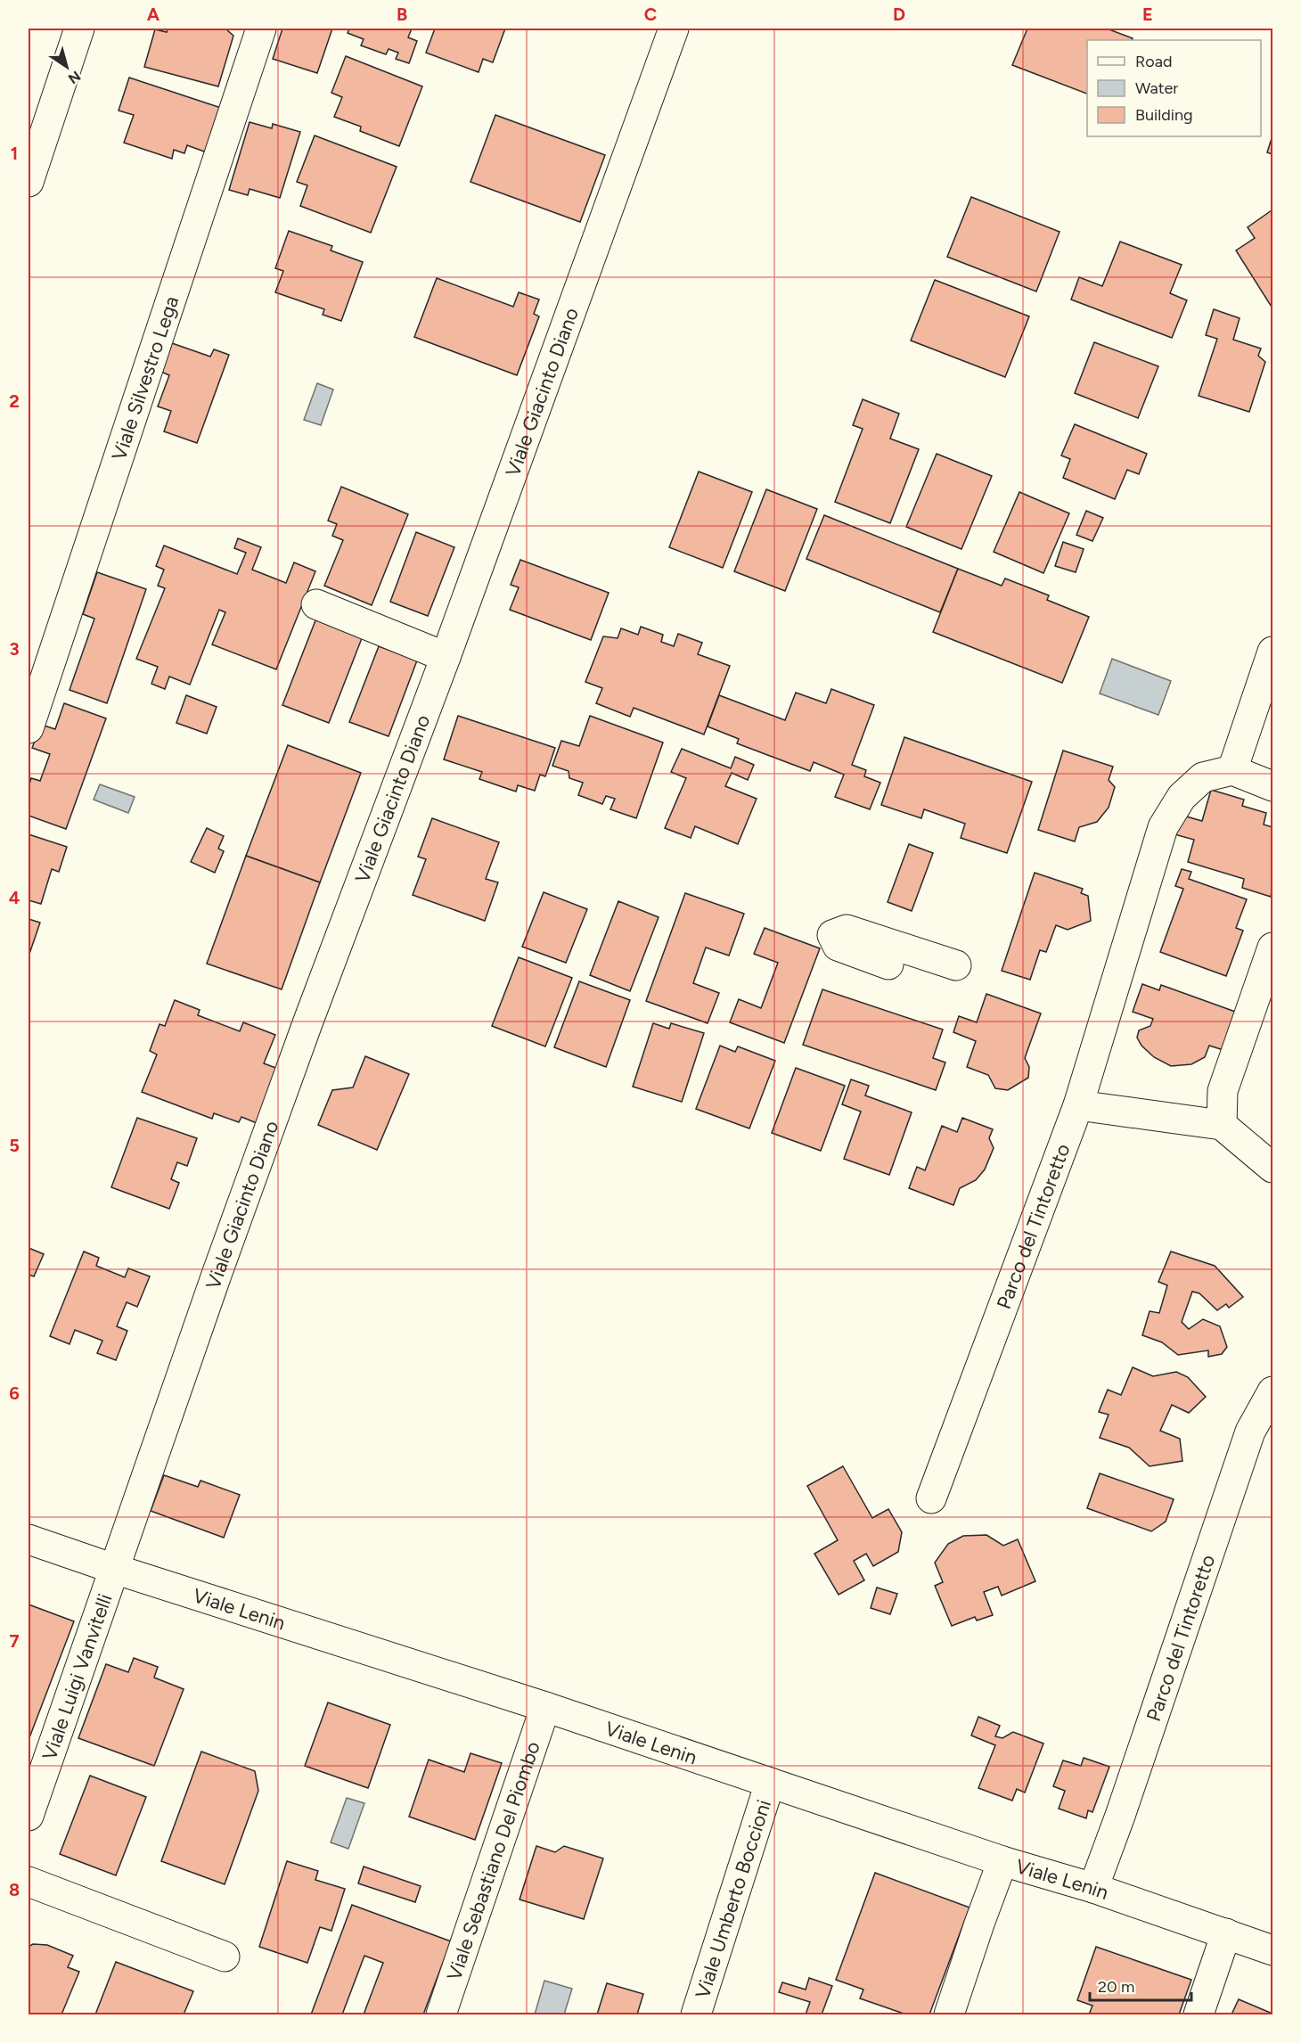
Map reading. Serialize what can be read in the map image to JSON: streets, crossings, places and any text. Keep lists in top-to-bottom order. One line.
{"streets":{"street":["Viale Silvestro Lega","Viale Giacinto Diano","Parco del Tintoretto","Viale Lenin","Viale Luigi Vanvitelli","Viale Sebastiano Del Piombo","Viale Umberto Boccioni"]},"crossings":[["Viale Giacinto Diano","Viale Lenin"],["Viale Giacinto Diano","Viale Luigi Vanvitelli"],["Parco del Tintoretto","Viale Lenin"],["Viale Lenin","Viale Luigi Vanvitelli"],["Viale Lenin","Viale Sebastiano Del Piombo"],["Viale Lenin","Viale Umberto Boccioni"]],"legend":["Road","Water","Building"],"scale_bar":"20 m","north":"bottom right","grid":{"columns":["A","B","C","D","E"],"rows":["1","2","3","4","5","6","7","8"]}}
